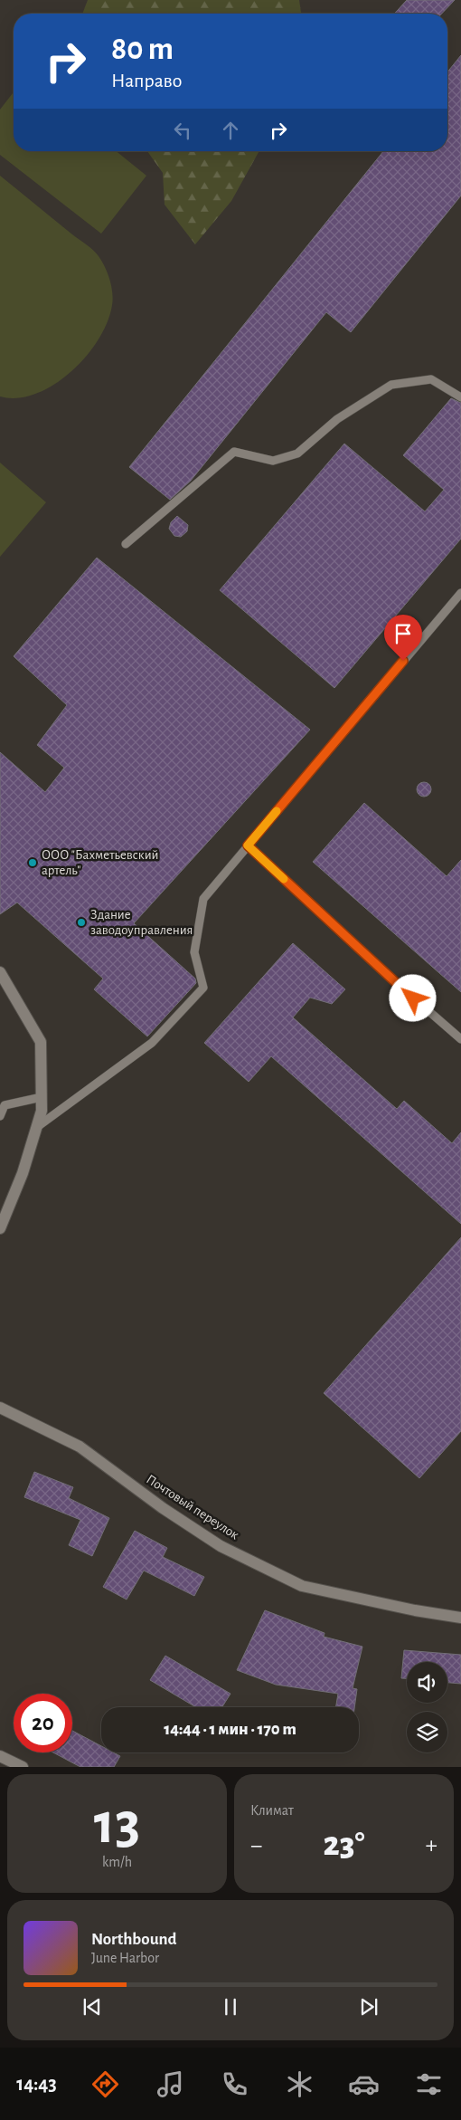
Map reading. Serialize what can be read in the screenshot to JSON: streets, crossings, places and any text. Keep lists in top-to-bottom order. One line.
{"streets":{"street":["Почтовый переулок"]},"places":["ООО \"Бахметьевский артель\"","Здание заводоуправления"],"page":{"turn":["80 m","Направо"],"limit":"20","trip":"14:44 · 1 мин · 170 m","tile":[["13","km/h"],"Климат"],"heat":["−","23°","+"],"song":["Northbound","June Harbor"],"tabs":"14:43"}}
